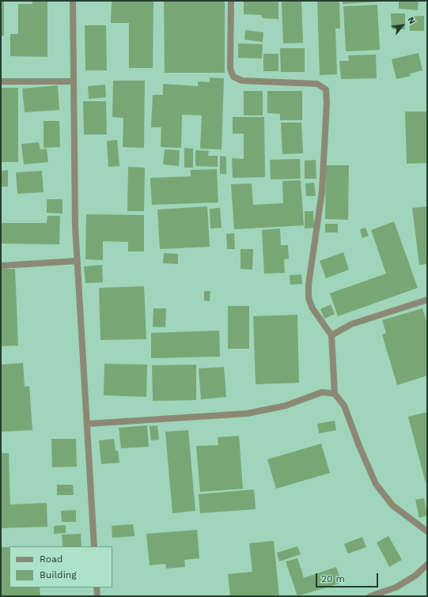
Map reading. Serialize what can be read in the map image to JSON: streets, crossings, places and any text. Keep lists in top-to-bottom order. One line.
{"legend":["Road","Building"],"scale_bar":"20 m","north":"top right"}
